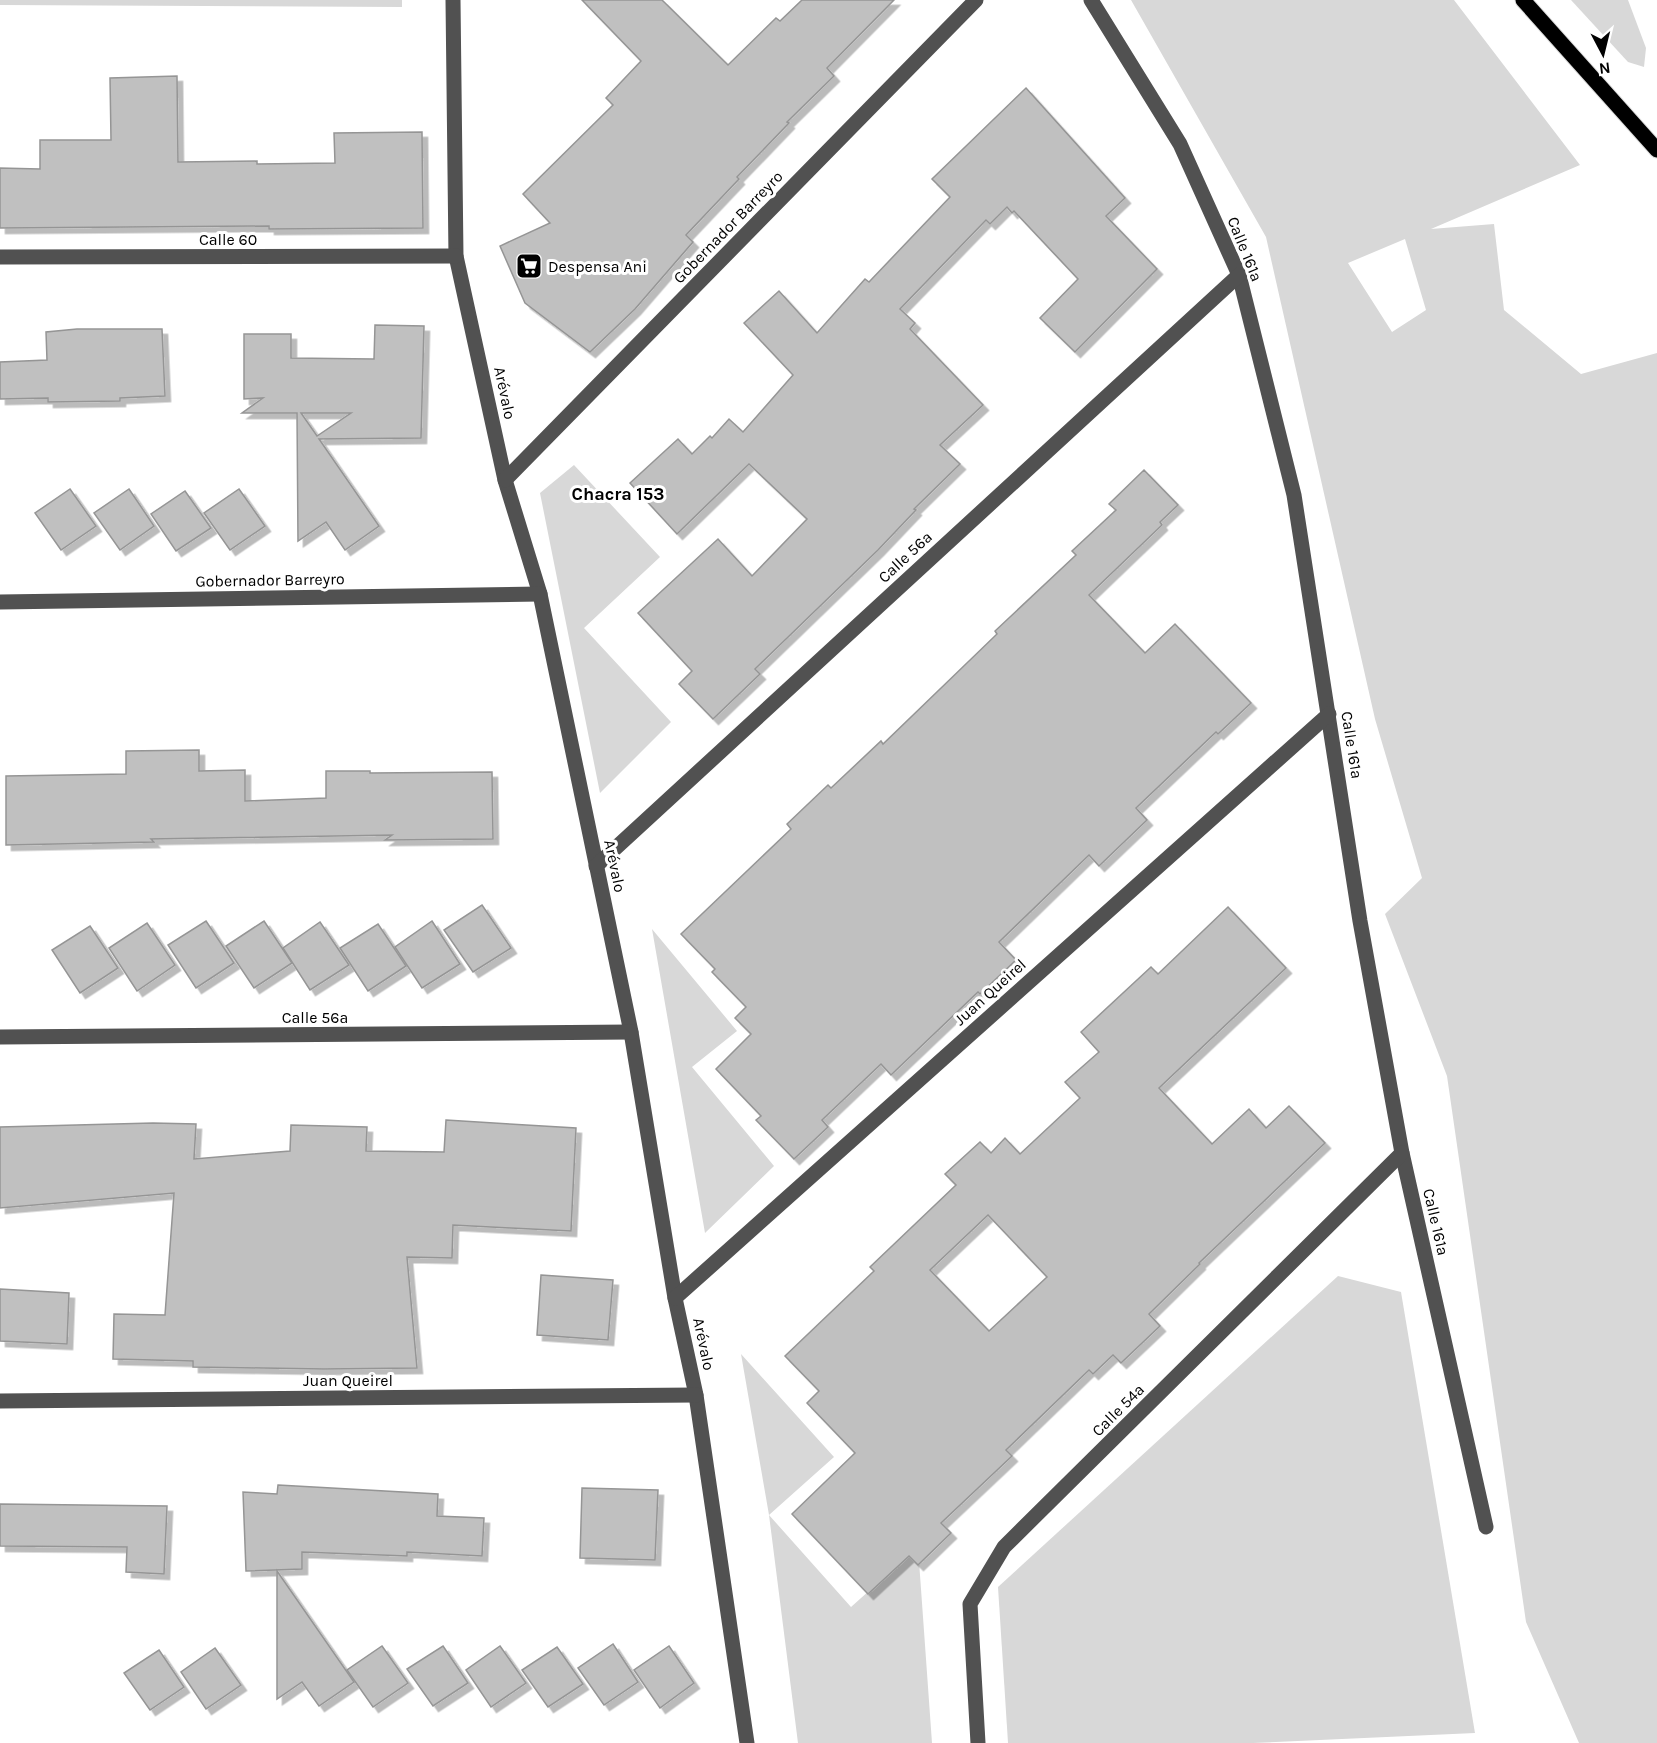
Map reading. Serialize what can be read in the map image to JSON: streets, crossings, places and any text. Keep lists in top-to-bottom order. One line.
{"streets":{"street":["Gobernador Barreyro","Calle 60","Calle 161a","Arévalo","Calle 56a","Juan Queirel","Calle 54a"]},"crossings":[["Gobernador Barreyro","Arévalo"],["Calle 60","Arévalo"],["Calle 161a","Calle 56a"],["Calle 161a","Juan Queirel"],["Calle 161a","Calle 54a"],["Arévalo","Calle 56a"],["Arévalo","Juan Queirel"]],"districts":["Chacra 153"],"places":{"supermarket":["Despensa Ani"]},"north":"bottom"}
